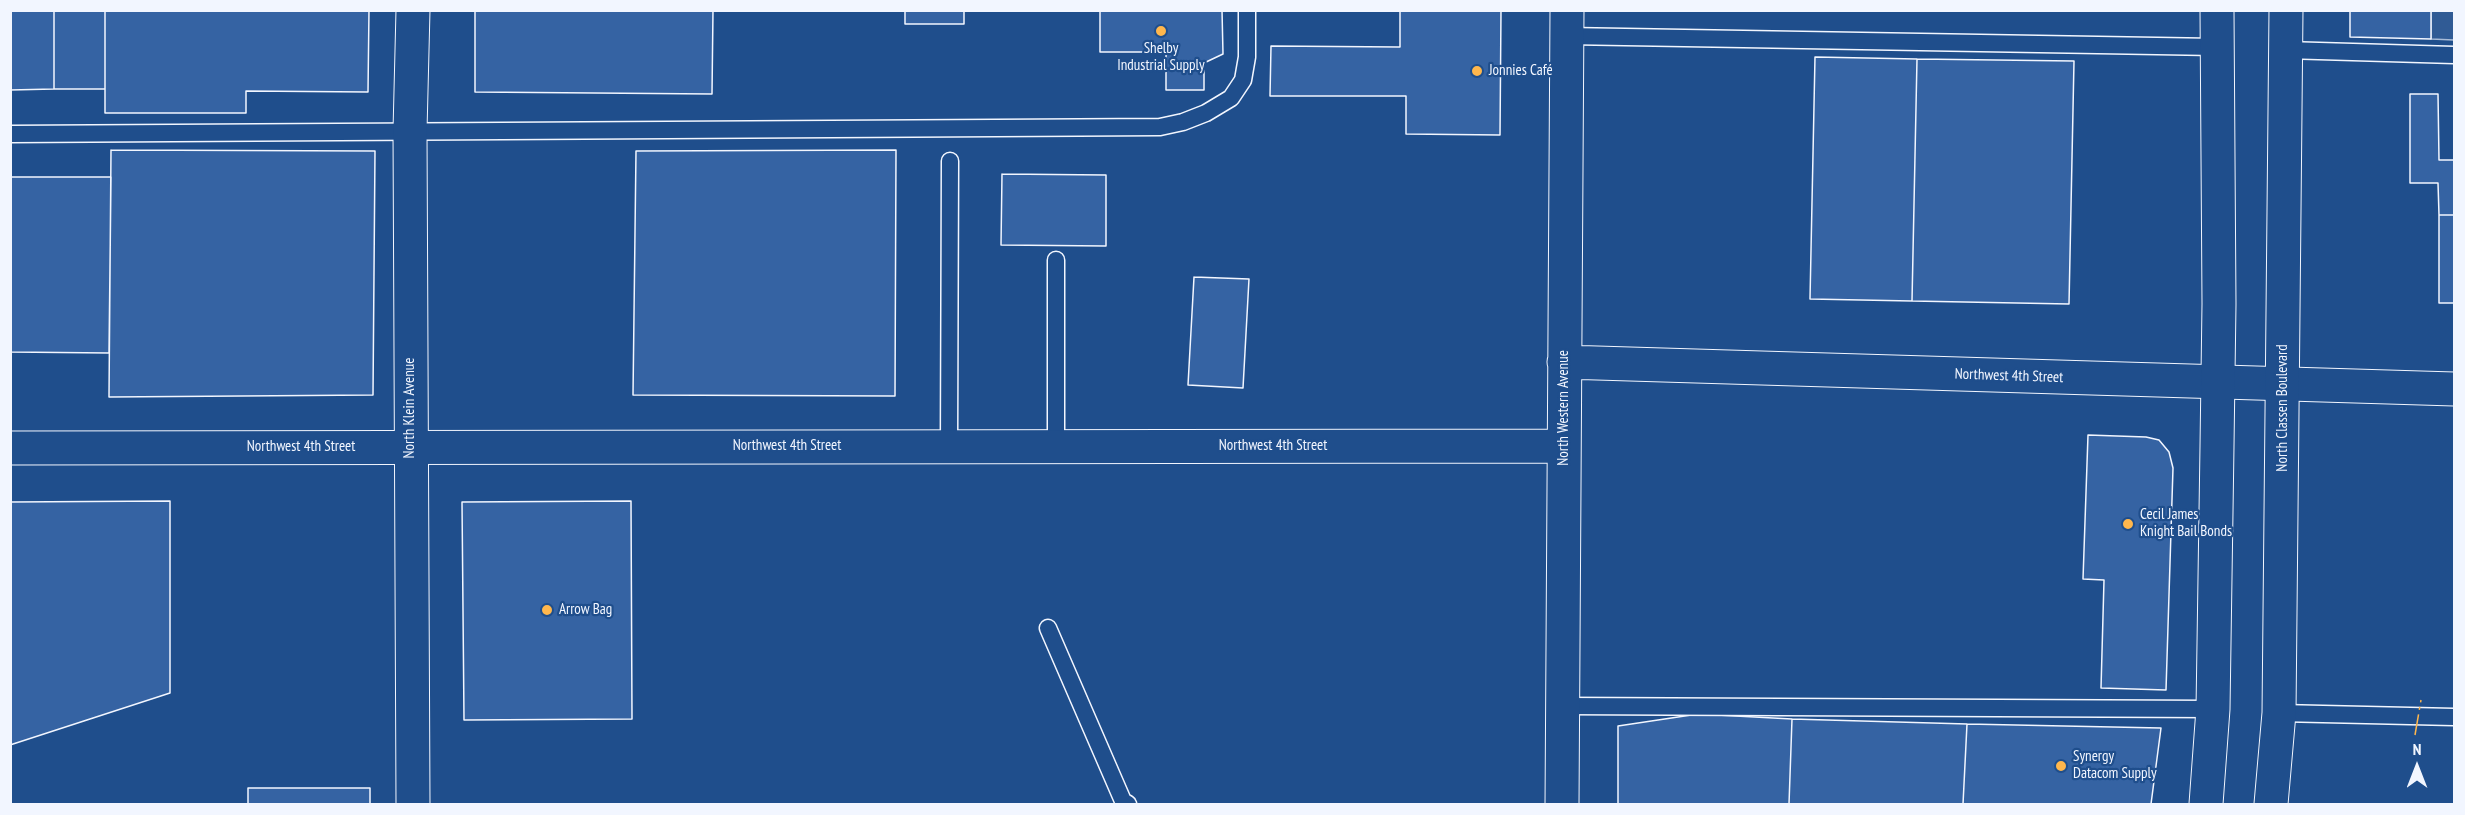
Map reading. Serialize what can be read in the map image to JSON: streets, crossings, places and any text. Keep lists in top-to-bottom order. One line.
{"streets":{"main road":["Northwest 4th Street","North Klein Avenue","North Western Avenue","North Classen Boulevard"]},"crossings":[["Northwest 4th Street","North Klein Avenue"],["Northwest 4th Street","North Western Avenue"],["Northwest 4th Street","North Classen Boulevard"]],"places":["Shelby Industrial Supply","Jonnies Café","Cecil James Knight Bail Bonds","Arrow Bag","Synergy Datacom Supply"],"north":"top"}
